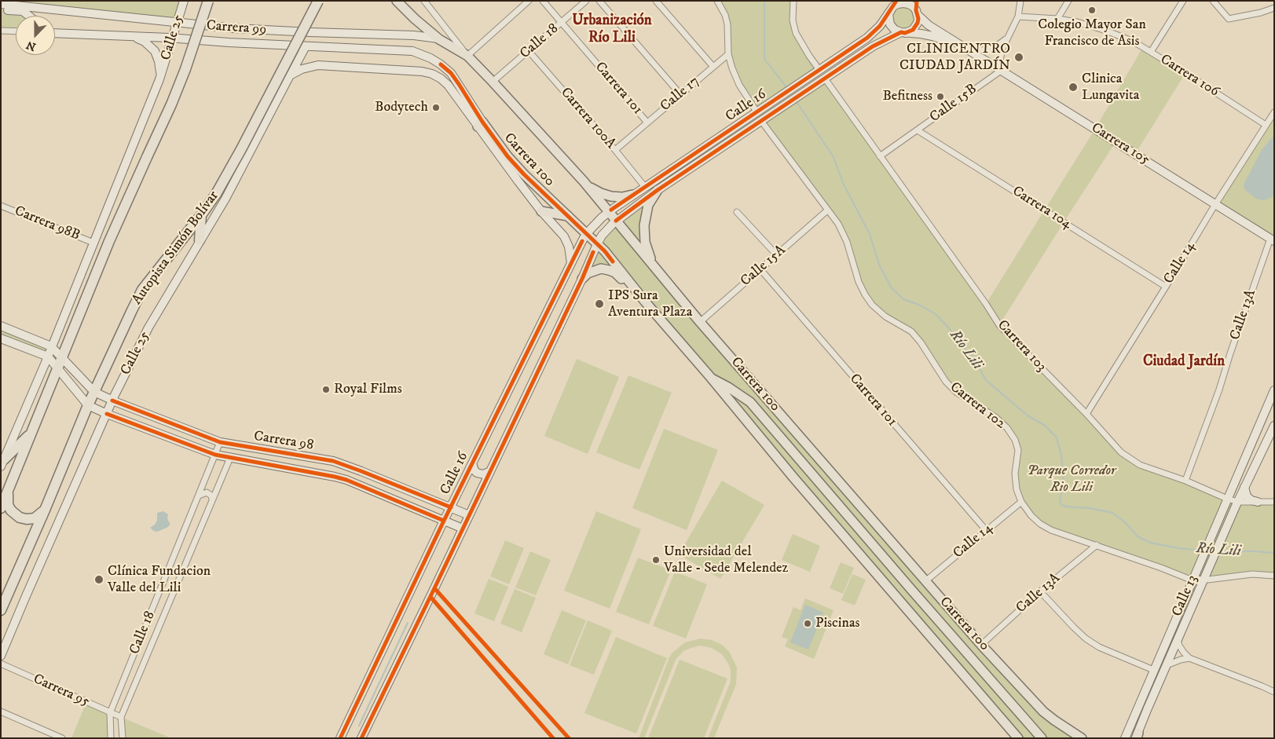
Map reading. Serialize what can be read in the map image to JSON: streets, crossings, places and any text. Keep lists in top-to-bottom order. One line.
{"streets":{"highway":["Autopista Simón Bolívar"],"main road":["Carrera 99","Carrera 100"],"street":["Calle 25","Calle 18","Carrera 106","Carrera 101","Calle 17","Calle 15B","Calle 16","Carrera 100A","Carrera 105","Carrera 104","Carrera 98B","Calle 14","Calle 15A","Calle 13A","Carrera 103","Carrera 102","Carrera 98","Calle 13","Carrera 95"]},"crossings":[["Carrera 99","Calle 25"],["Carrera 99","Carrera 100"],["Calle 25","Carrera 100"],["Calle 25","Carrera 98B"],["Calle 25","Carrera 98"],["Calle 18","Carrera 101"],["Calle 18","Carrera 100A"],["Calle 18","Carrera 100"],["Calle 18","Carrera 98"],["Calle 18","Carrera 95"],["Carrera 106","Calle 14"],["Carrera 101","Calle 17"],["Carrera 101","Calle 14"],["Carrera 101","Calle 15A"],["Calle 17","Carrera 100A"],["Calle 15B","Carrera 105"],["Calle 15B","Carrera 104"],["Calle 15B","Carrera 103"],["Calle 16","Carrera 100A"],["Calle 16","Carrera 105"],["Calle 16","Carrera 100"],["Calle 16","Carrera 103"],["Calle 16","Carrera 102"],["Calle 16","Carrera 98"],["Carrera 105","Calle 14"],["Carrera 105","Calle 13A"],["Carrera 100","Calle 14"],["Carrera 100","Calle 15A"],["Carrera 100","Calle 13A"],["Carrera 104","Calle 14"],["Autopista Simón Bolívar","Carrera 98"],["Calle 14","Carrera 103"],["Calle 14","Carrera 102"],["Calle 15A","Carrera 102"],["Calle 13A","Carrera 103"],["Calle 13A","Carrera 102"],["Carrera 103","Calle 13"],["Carrera 102","Calle 13"]],"districts":["Urbanización Río Lili","Ciudad Jardín"],"water":["Río Lili"],"parks":["Parque Corredor Rio Lili"],"places":["Colegio Mayor San Francisco de Asis","CLINICENTRO CIUDAD JARDÍN","Clinica Lungavita","Befitness","Bodytech","IPS Sura Aventura Plaza","Royal Films","Universidad del Valle - Sede Melendez","Clínica Fundacion Valle del Lili","Piscinas"],"north":"bottom"}
